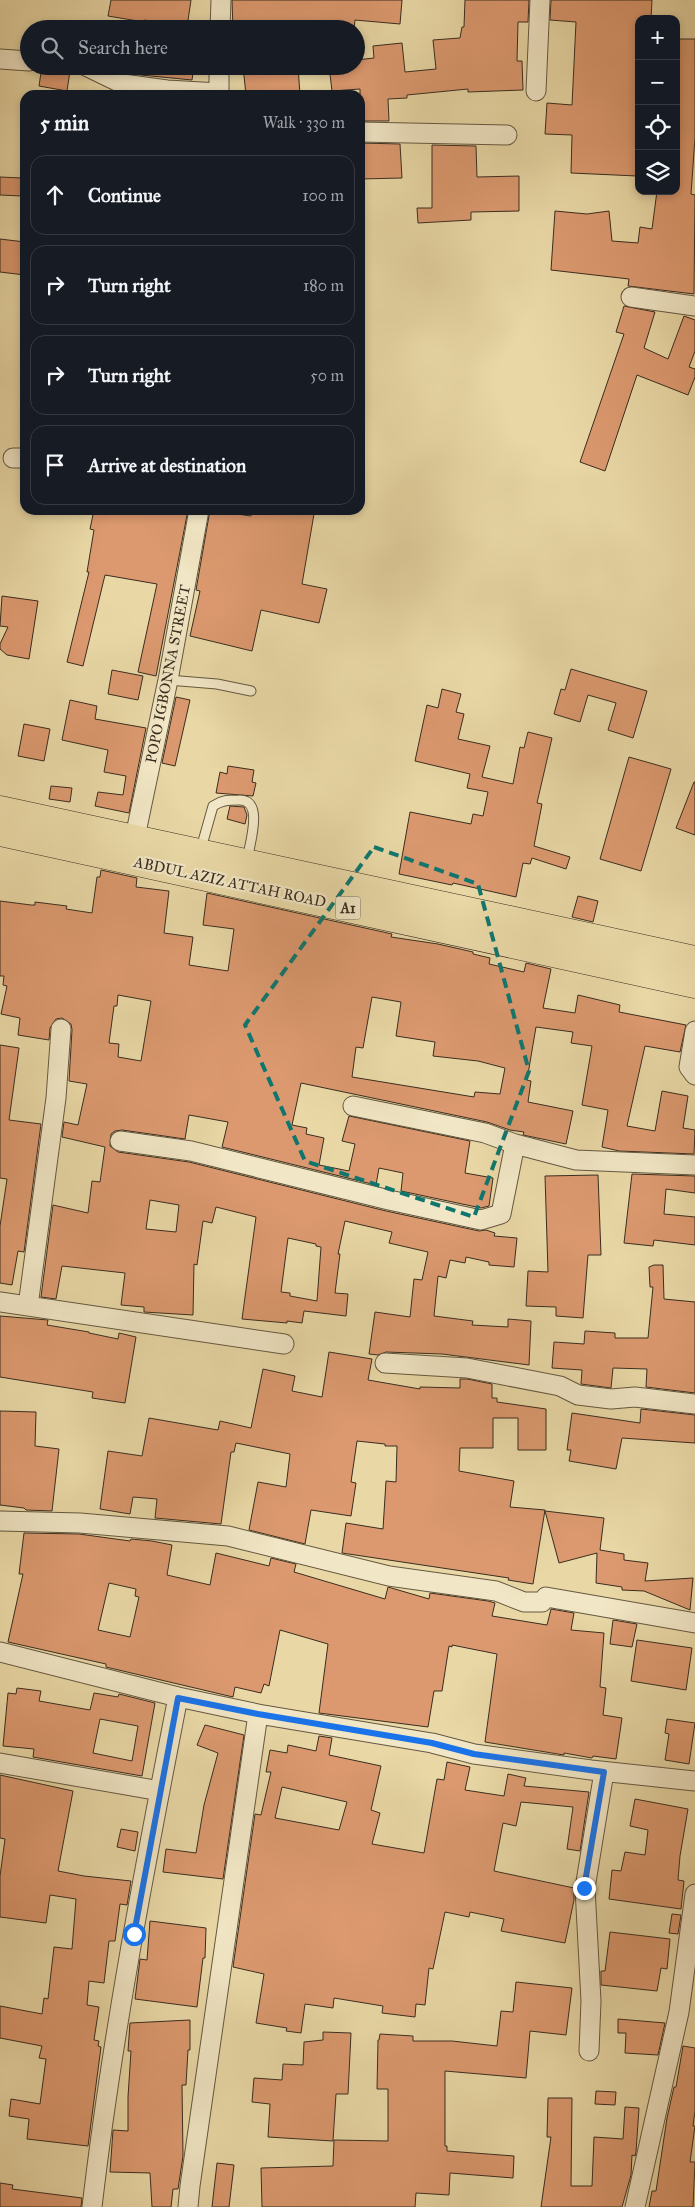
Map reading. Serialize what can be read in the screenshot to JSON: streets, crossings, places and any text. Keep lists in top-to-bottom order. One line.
{"streets":{"highway":["ABDUL AZIZ ATTAH ROAD","A1"],"street":["POPO IGBONNA STREET"]},"crossings":[["POPO IGBONNA STREET","ABDUL AZIZ ATTAH ROAD"]],"page":{"map_buttons":["+","−"],"search":"Search here","heading":["5 min","Walk · 330 m"],"list":[["Continue","100 m"],["Turn right","180 m"],["Turn right","50 m"],"Arrive at destination"]}}
